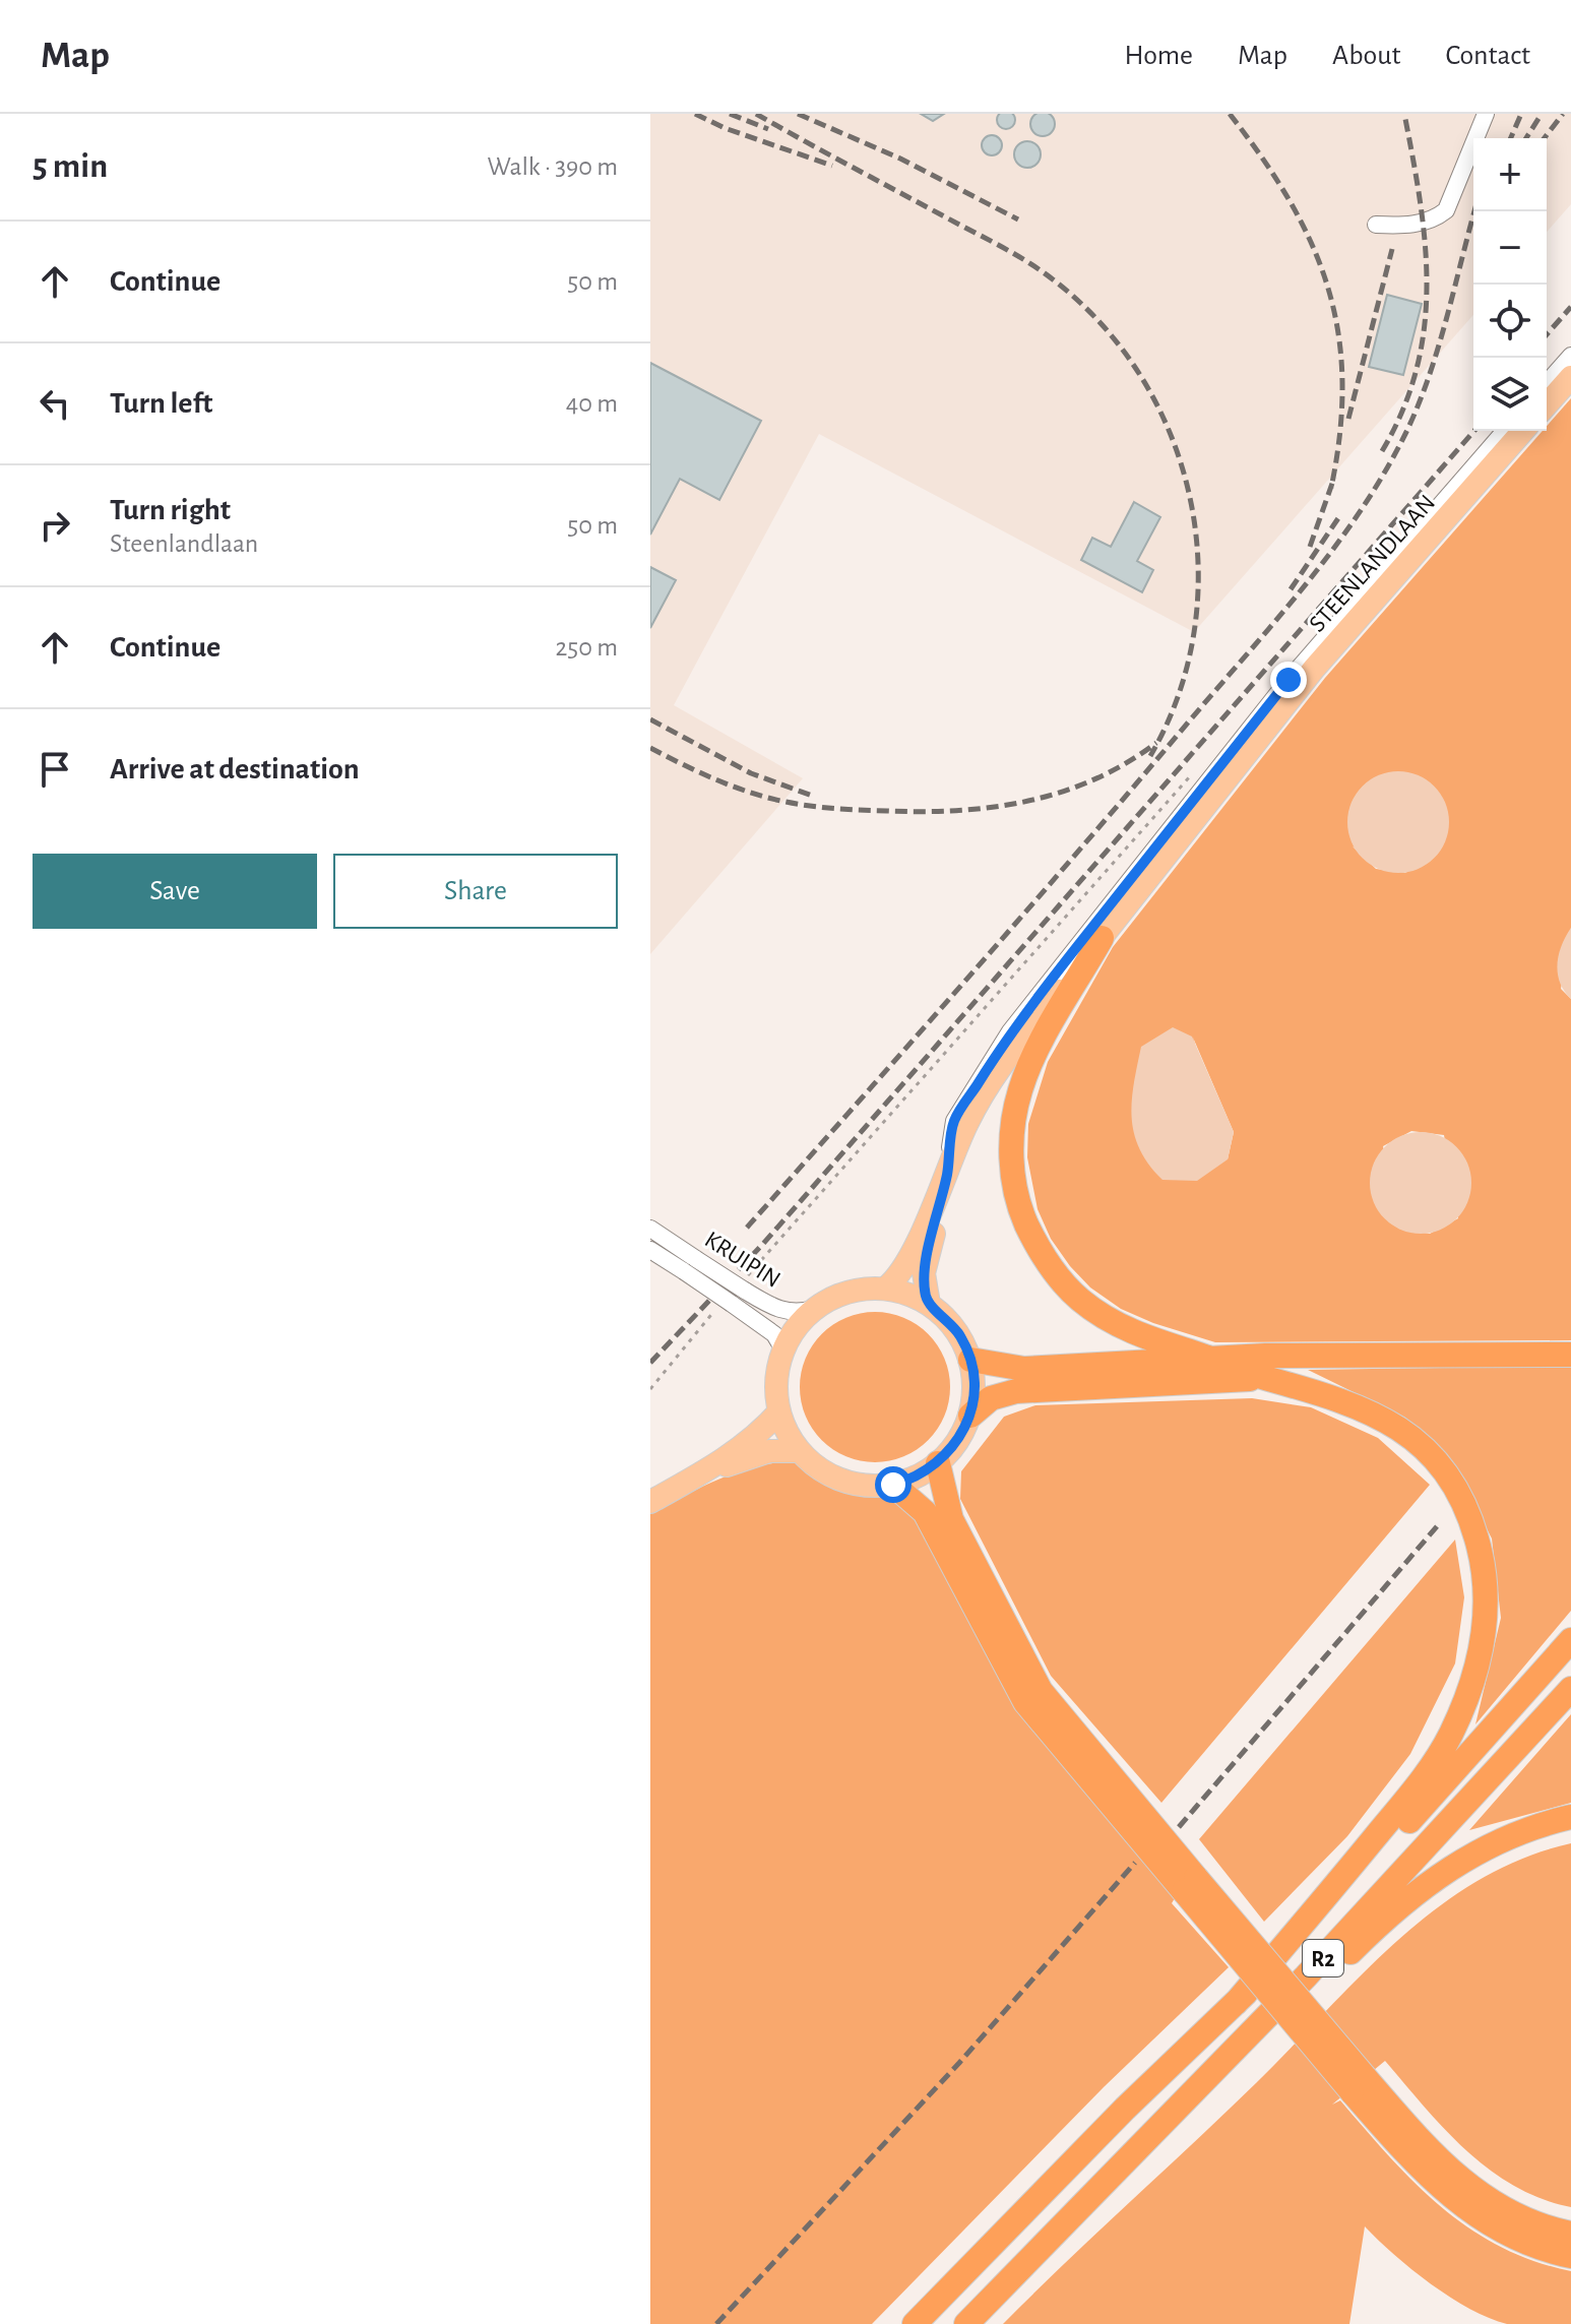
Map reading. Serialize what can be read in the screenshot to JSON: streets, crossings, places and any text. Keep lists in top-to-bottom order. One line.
{"streets":{"highway":["R2"],"main road":["STEENLANDLAAN"],"street":["KRUIPIN"]},"crossings":[["STEENLANDLAAN","KRUIPIN"]],"page":{"header":"Map","nav":["Home","Map","About","Contact"],"heading":["5 min","Walk · 390 m"],"map_buttons":["+","−"],"list":[["Continue","50 m"],["Turn left","40 m"],["Turn right","Steenlandlaan","50 m"],["Continue","250 m"],"Arrive at destination"],"buttons":["Save","Share"]}}
